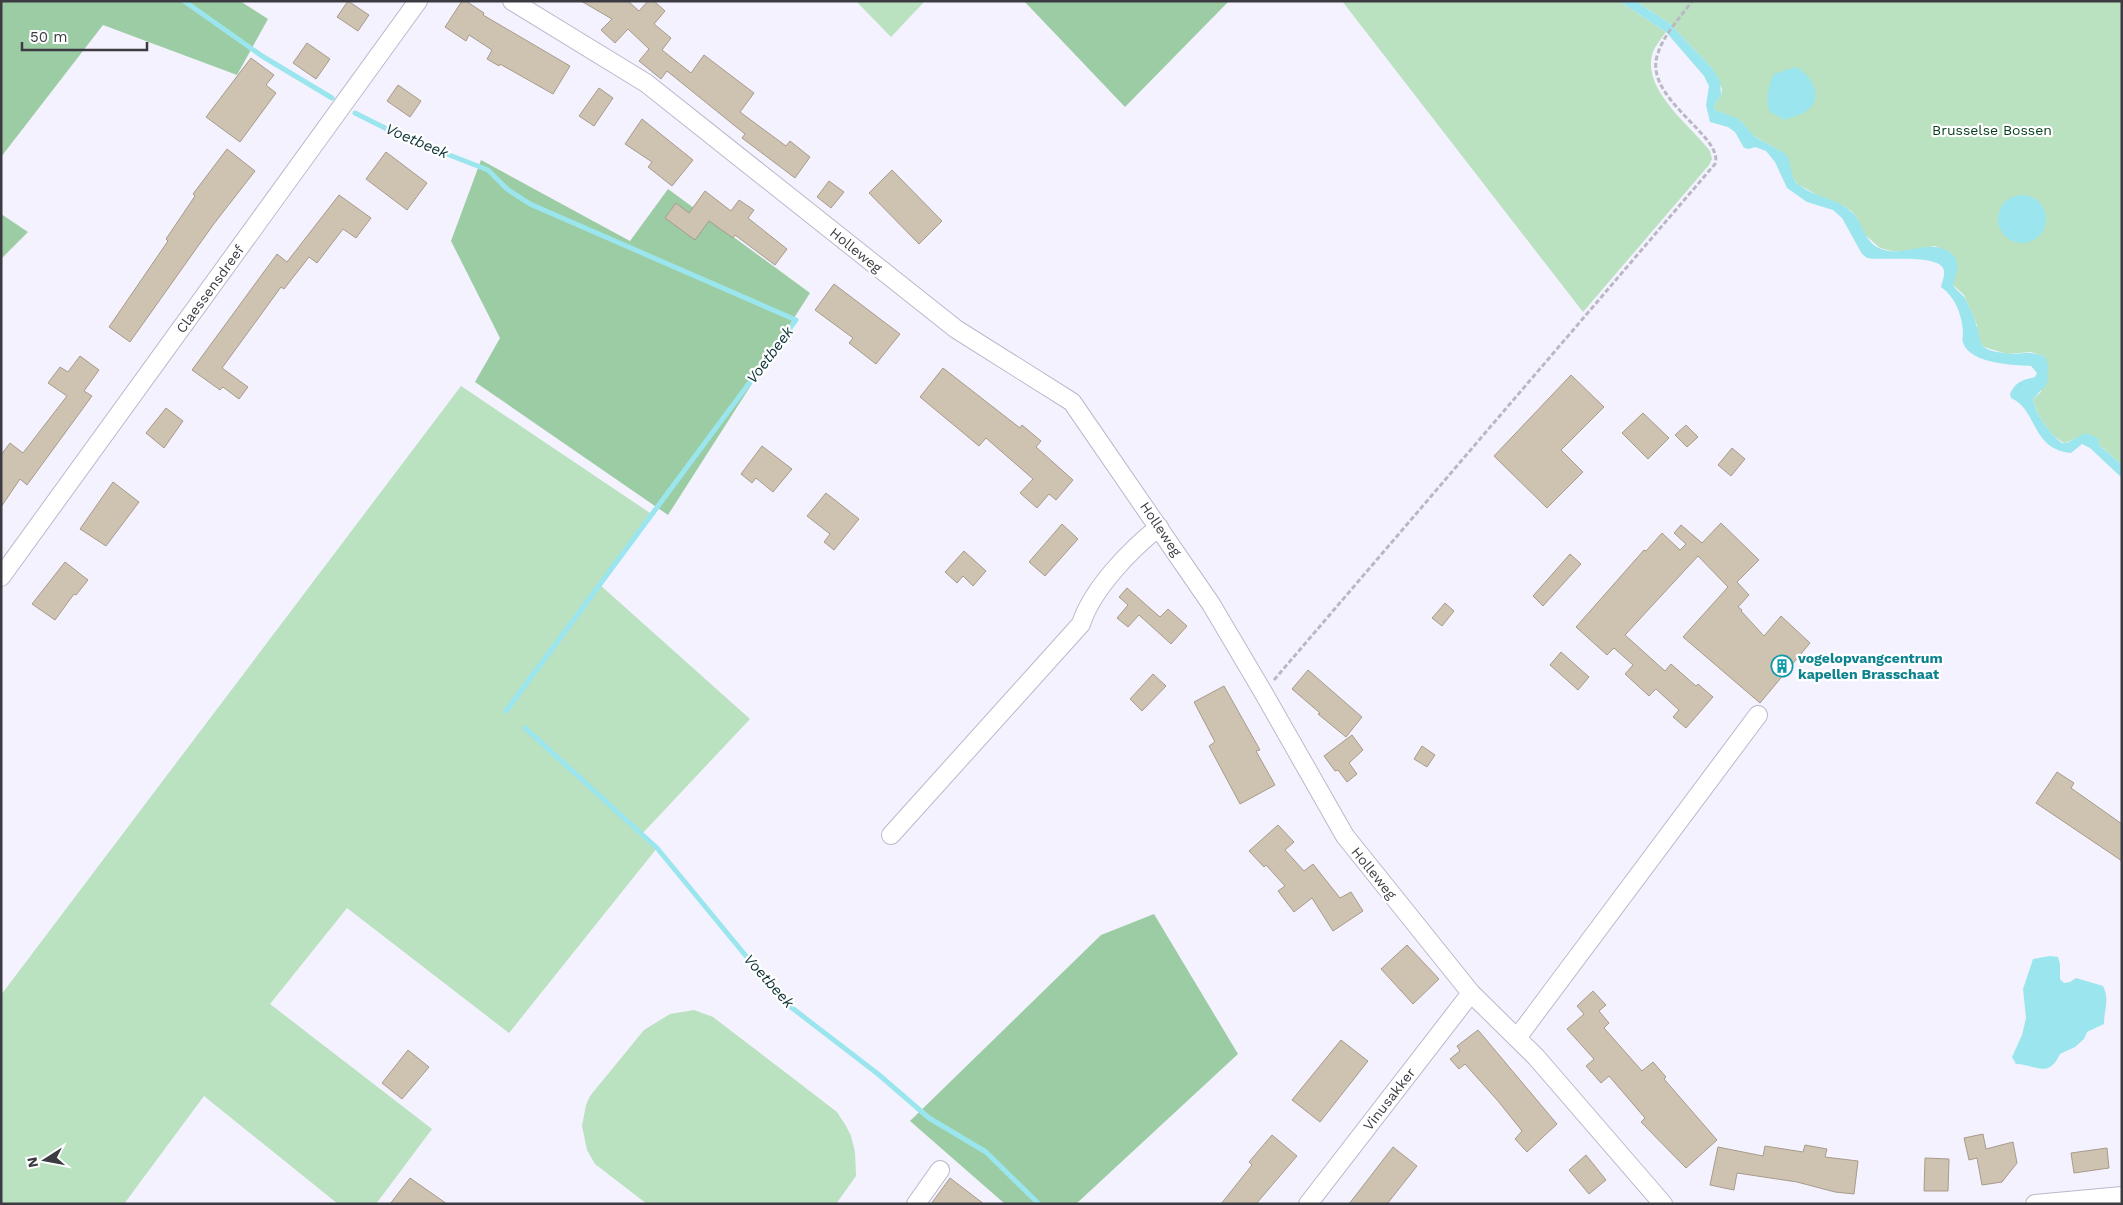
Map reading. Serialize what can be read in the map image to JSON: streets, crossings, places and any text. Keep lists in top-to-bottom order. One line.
{"streets":{"street":["Holleweg","Claessensdreef","Vinusakker"]},"crossings":[["Holleweg","Vinusakker"]],"water":["Voetbeek"],"parks":["Brusselse Bossen"],"places":{"building":["vogelopvangcentrum kapellen Brasschaat"]},"scale_bar":"50 m","north":"left"}
